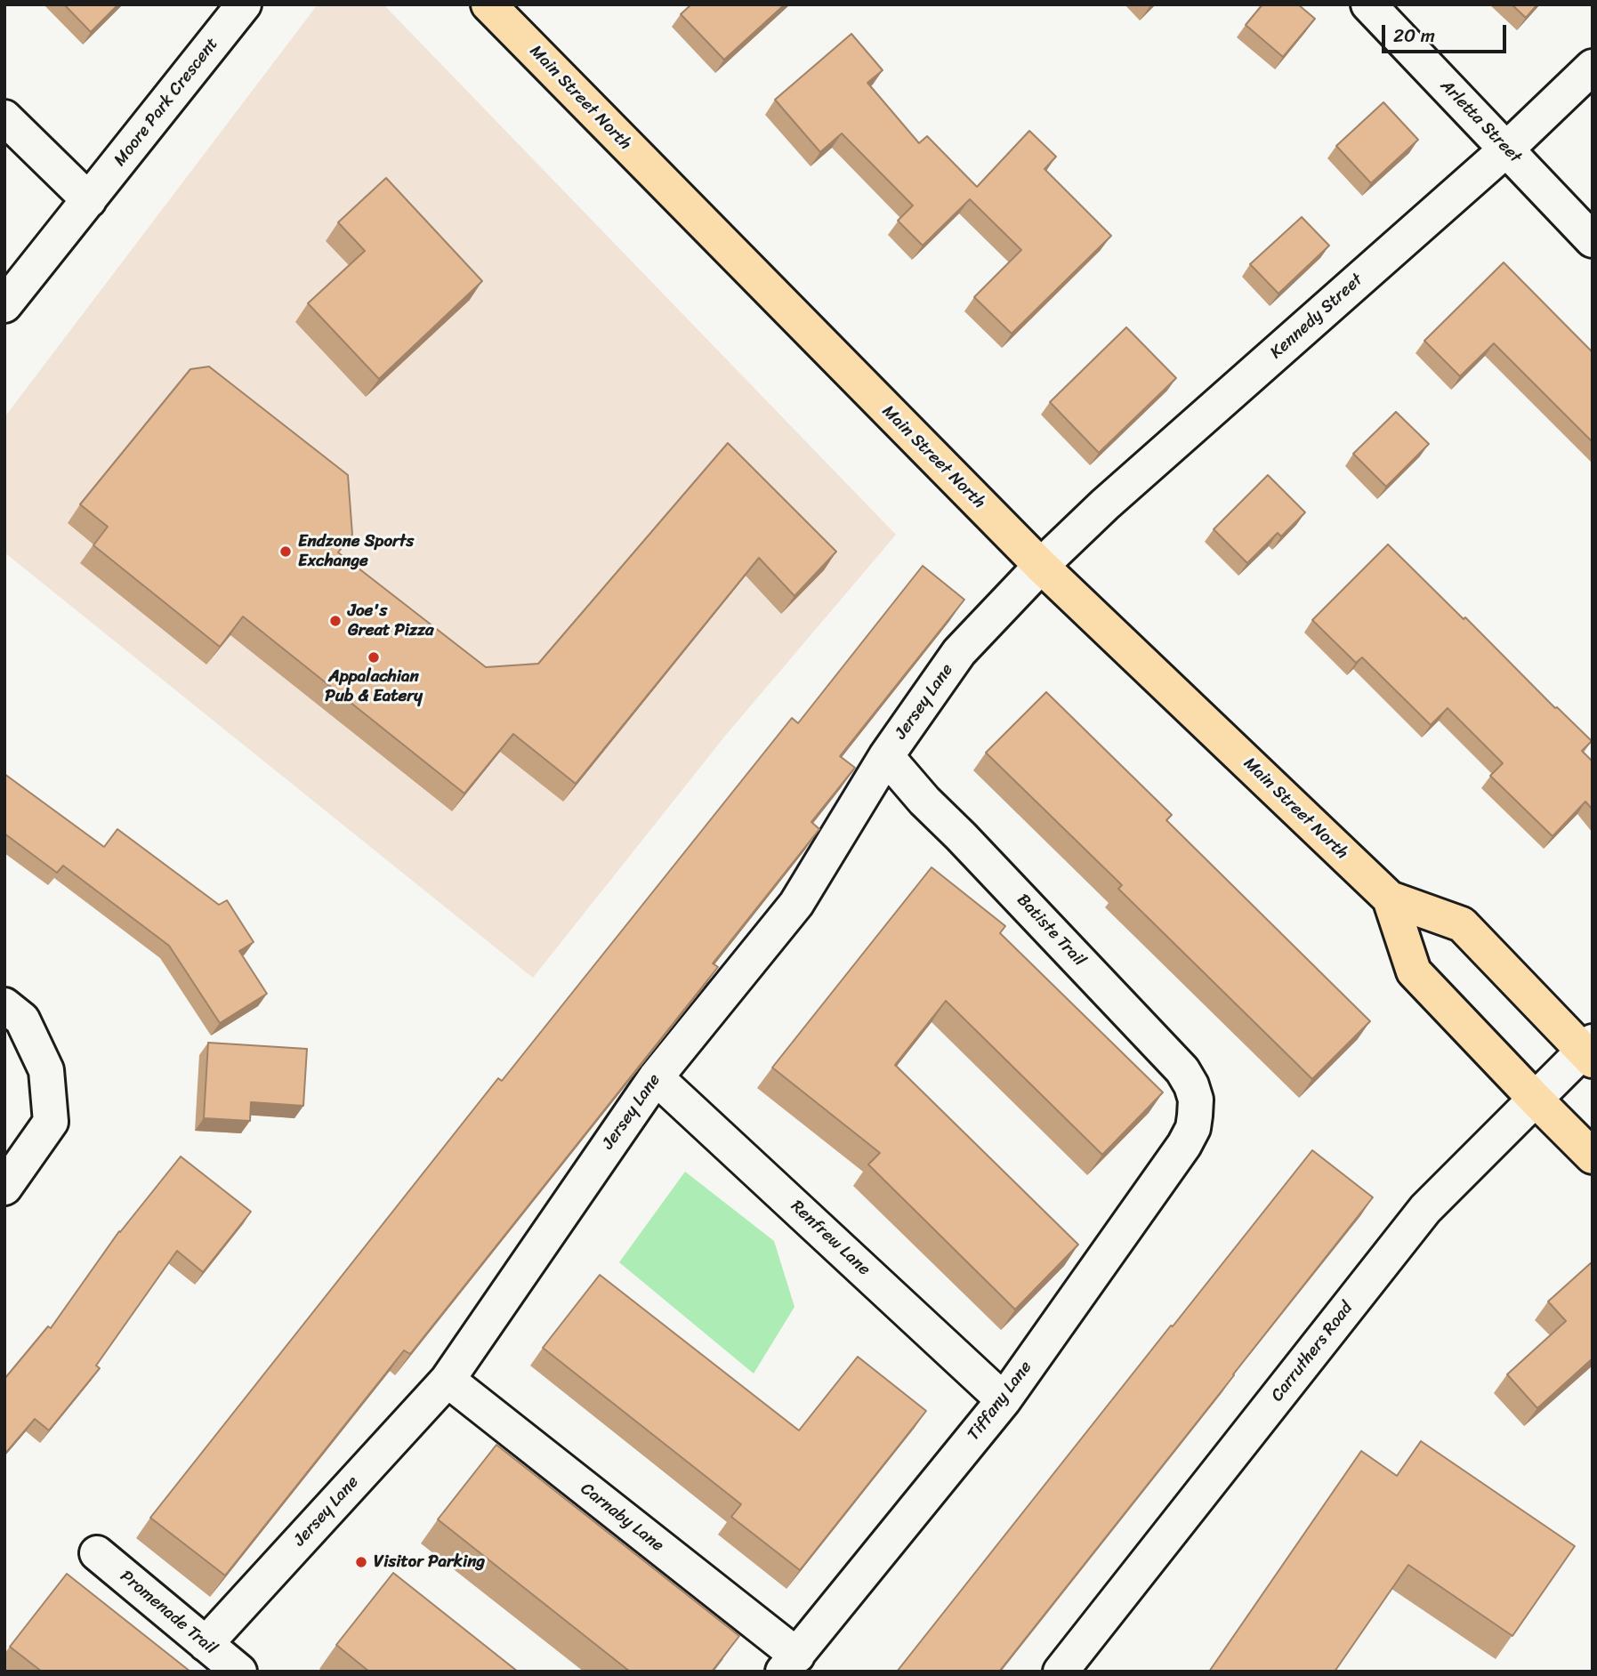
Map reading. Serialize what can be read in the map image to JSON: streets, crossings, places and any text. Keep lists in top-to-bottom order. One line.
{"streets":{"main road":["Main Street North"],"street":["Moore Park Crescent","Arletta Street","Kennedy Street","Jersey Lane","Batiste Trail","Renfrew Lane","Carruthers Road","Tiffany Lane","Carnaby Lane","Promenade Trail"]},"crossings":[["Main Street North","Kennedy Street"],["Main Street North","Jersey Lane"],["Main Street North","Carruthers Road"],["Arletta Street","Kennedy Street"],["Kennedy Street","Jersey Lane"],["Jersey Lane","Batiste Trail"],["Jersey Lane","Renfrew Lane"],["Jersey Lane","Carnaby Lane"],["Jersey Lane","Promenade Trail"],["Batiste Trail","Tiffany Lane"],["Renfrew Lane","Tiffany Lane"],["Tiffany Lane","Carnaby Lane"]],"places":["Endzone Sports Exchange","Joe's Great Pizza","Appalachian Pub & Eatery","Visitor Parking"],"scale_bar":"20 m"}
